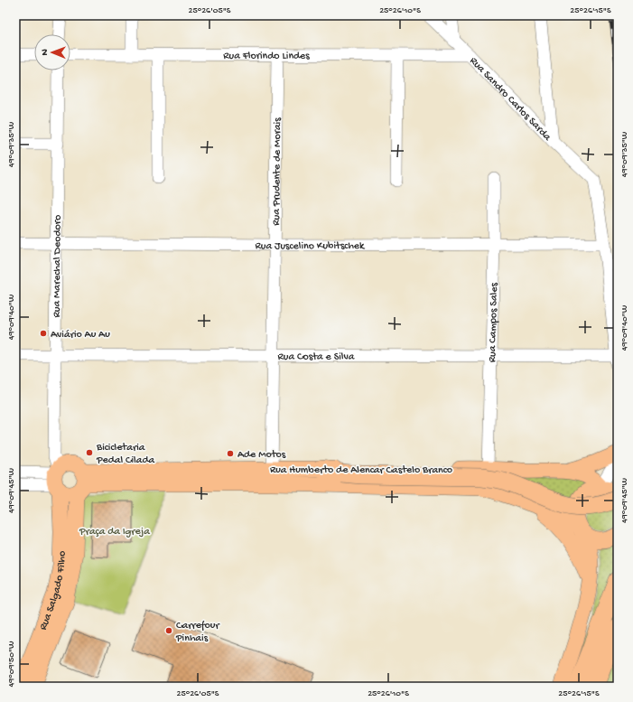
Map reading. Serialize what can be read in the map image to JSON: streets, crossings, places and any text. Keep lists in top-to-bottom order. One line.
{"streets":{"main road":["Rua Humberto de Alencar Castelo Branco","Rua Salgado Filho"],"street":["Rua Florindo Lindes","Rua Sandro Carlos Sarda","Rua Prudente de Morais","Rua Juscelino Kubitschek","Rua Marechal Deodoro","Rua Campos Sales","Rua Costa e Silva"]},"crossings":[["Rua Florindo Lindes","Rua Sandro Carlos Sarda"],["Rua Florindo Lindes","Rua Prudente de Morais"],["Rua Sandro Carlos Sarda","Rua Juscelino Kubitschek"],["Rua Prudente de Morais","Rua Juscelino Kubitschek"],["Rua Prudente de Morais","Rua Costa e Silva"],["Rua Prudente de Morais","Rua Humberto de Alencar Castelo Branco"],["Rua Juscelino Kubitschek","Rua Marechal Deodoro"],["Rua Juscelino Kubitschek","Rua Campos Sales"],["Rua Marechal Deodoro","Rua Costa e Silva"],["Rua Marechal Deodoro","Rua Humberto de Alencar Castelo Branco"],["Rua Marechal Deodoro","Rua Salgado Filho"],["Rua Campos Sales","Rua Costa e Silva"],["Rua Campos Sales","Rua Humberto de Alencar Castelo Branco"],["Rua Humberto de Alencar Castelo Branco","Rua Salgado Filho"]],"parks":["Praça da Igreja"],"places":["Aviário Au Au","Bicicletaria Pedal Cilada","Ade Motos","Carrefour Pinhais"],"north":"left","coordinates":["25°26'05\"S","25°26'10\"S","25°26'15\"S","49°09'35\"W","49°09'40\"W","49°09'45\"W","49°09'50\"W"]}
